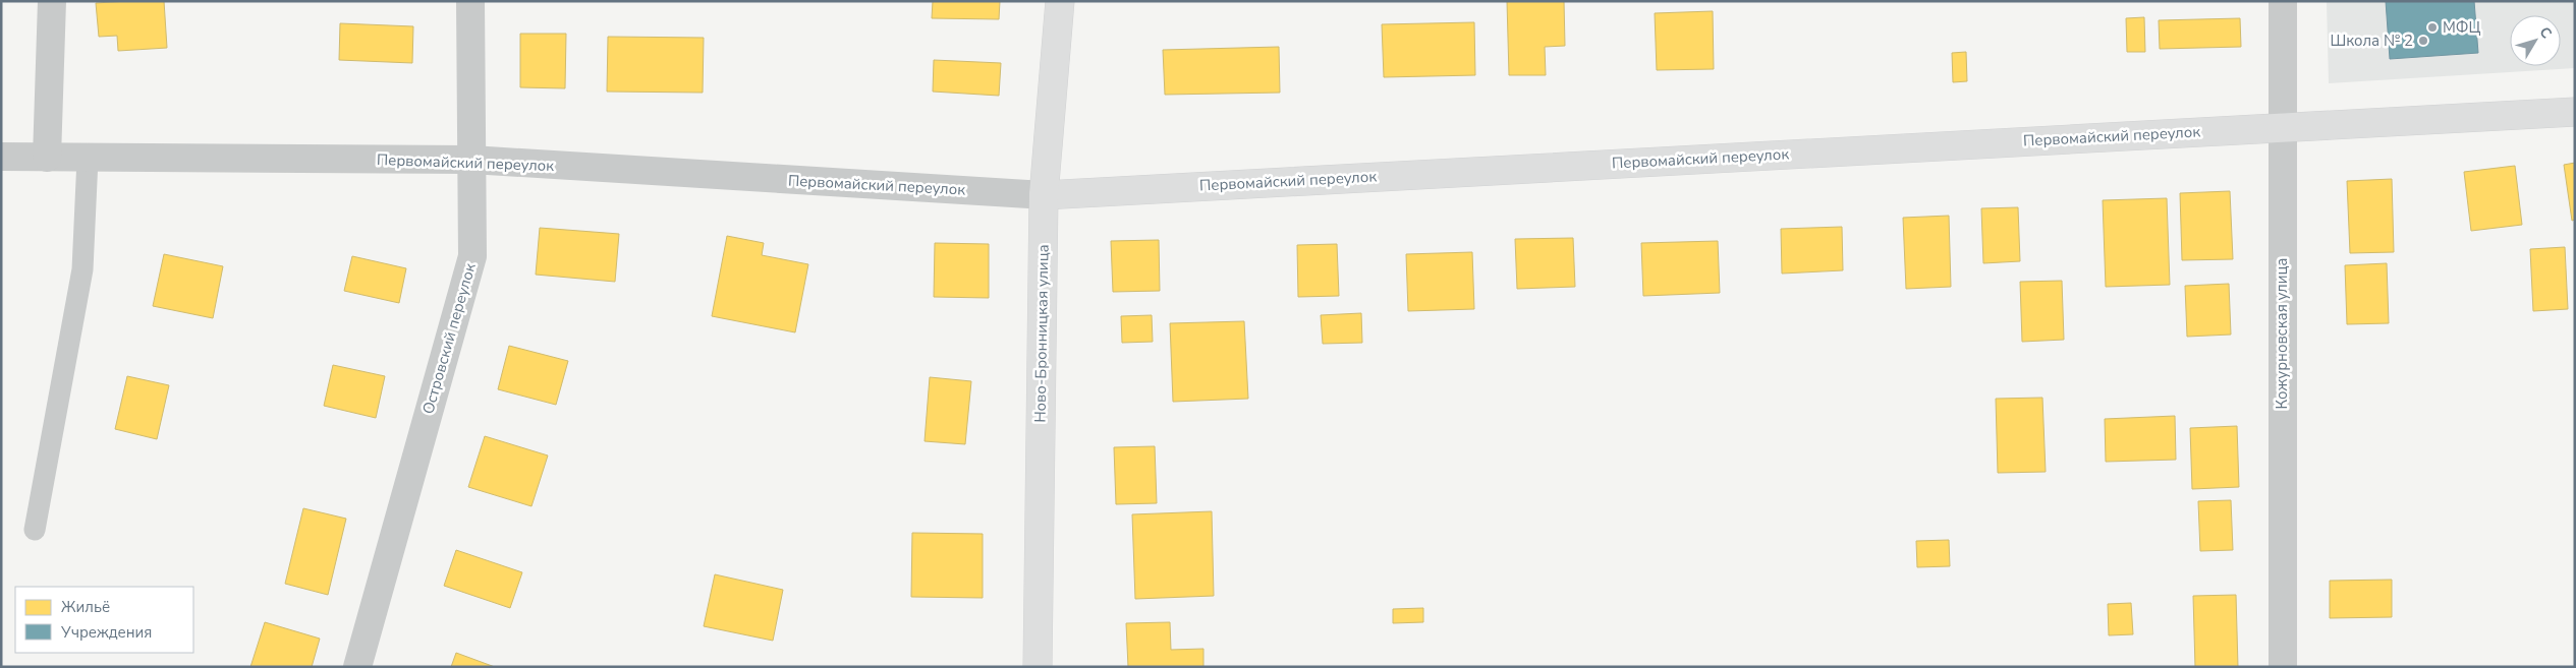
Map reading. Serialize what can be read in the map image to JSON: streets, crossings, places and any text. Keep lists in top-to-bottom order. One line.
{"streets":{"street":["Первомайский переулок","Ново-Бронницкая улица","Кожурновская улица","Островский переулок"]},"crossings":[["Первомайский переулок","Ново-Бронницкая улица"],["Первомайский переулок","Кожурновская улица"],["Первомайский переулок","Островский переулок"]],"places":["МФЦ","Школа № 2"],"legend":["Жильё","Учреждения"],"north":"top right"}
